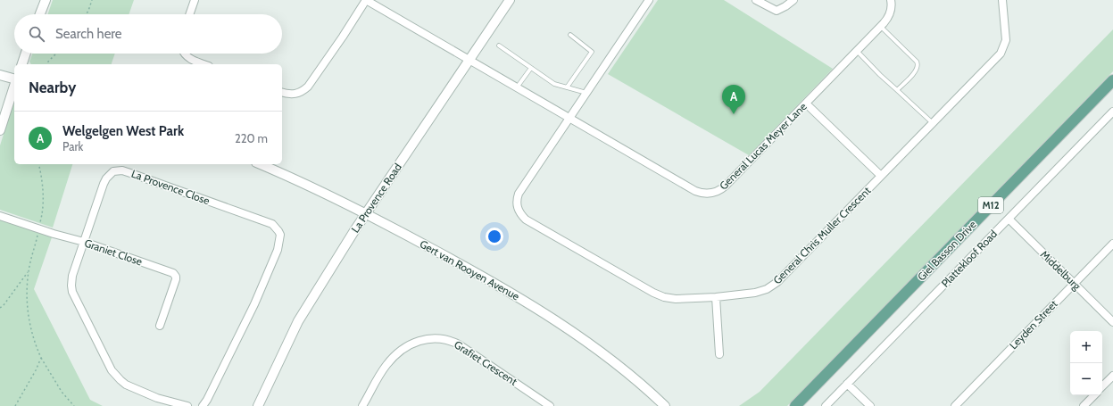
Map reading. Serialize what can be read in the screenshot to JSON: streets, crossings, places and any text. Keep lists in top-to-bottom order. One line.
{"streets":{"main road":["M12","Giel Basson Drive"],"street":["General Lucas Meyer Lane","La Provence Close","La Provence Road","General Chris Muller Crescent","Graniet Close","Plattekloof Road","Gert van Rooyen Avenue","Middelburg","Leyden Street","Grafiet Crescent"]},"crossings":[["General Lucas Meyer Lane","La Provence Road"],["General Lucas Meyer Lane","General Chris Muller Crescent"],["La Provence Close","Graniet Close"],["La Provence Road","Gert van Rooyen Avenue"],["Plattekloof Road","Middelburg"],["Middelburg","Leyden Street"]],"page":{"search":"Search here","heading":"Nearby","pins":"A","list":[{"mark":"A","name":"Welgelgen West Park","note":"Park","value":"220 m"}],"map_buttons":["+","−"]}}
